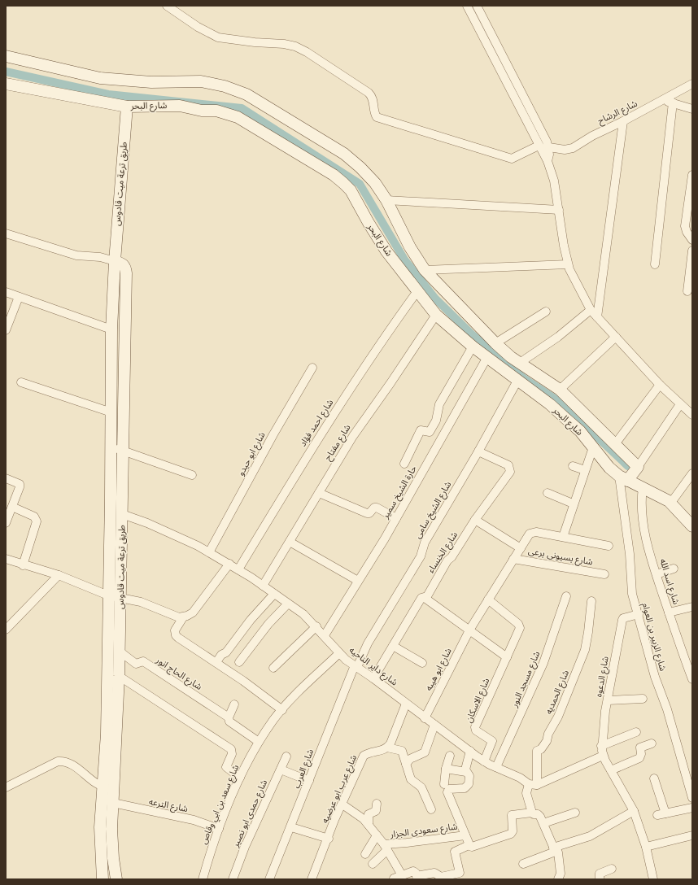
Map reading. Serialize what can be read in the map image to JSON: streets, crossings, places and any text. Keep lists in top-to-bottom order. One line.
{"streets":{"street":["شارع البحر","شارع الرشاح","طريق ترعة ميت قادوس","شارع احمد فؤاد","شارع مفتاح","شارع ابو حيدو","حارة الشيخ سمير","شارع الشيخ سامى","شارع الخنساء","شارع بسيونى برعى","شارع اسد الله","شارع الزبير بن العوام","شارع داير الناحيه","شارع ابو هيبه","شارع الحاج انور","شارع الدعوه","شارع مسجد النور","شارع الحمديه","شارع الاسكان","شارع العرب","شارع عرب ابو عرضيه","شارع سعد بن ابي وقاص","شارع الترعه","شارع حمدى ابو نصير","شارع سعودى الجزار"]},"crossings":[["شارع البحر","طريق ترعة ميت قادوس"],["شارع البحر","شارع احمد فؤاد"],["شارع البحر","شارع مفتاح"],["شارع البحر","حارة الشيخ سمير"],["شارع البحر","شارع الشيخ سامى"],["شارع البحر","شارع اسد الله"],["شارع البحر","شارع الزبير بن العوام"],["طريق ترعة ميت قادوس","شارع داير الناحيه"],["طريق ترعة ميت قادوس","شارع الحاج انور"],["طريق ترعة ميت قادوس","شارع الترعه"],["شارع احمد فؤاد","شارع داير الناحيه"],["شارع مفتاح","شارع داير الناحيه"],["شارع ابو حيدو","شارع داير الناحيه"],["حارة الشيخ سمير","شارع داير الناحيه"],["شارع الشيخ سامى","شارع الخنساء"],["شارع الشيخ سامى","شارع داير الناحيه"],["شارع الشيخ سامى","شارع العرب"],["شارع الخنساء","شارع داير الناحيه"],["شارع الزبير بن العوام","شارع الدعوه"],["شارع داير الناحيه","شارع ابو هيبه"],["شارع داير الناحيه","شارع الدعوه"],["شارع داير الناحيه","شارع مسجد النور"],["شارع داير الناحيه","شارع الحمديه"],["شارع داير الناحيه","شارع الاسكان"],["شارع داير الناحيه","شارع العرب"],["شارع داير الناحيه","شارع سعد بن ابي وقاص"],["شارع الحاج انور","شارع سعد بن ابي وقاص"],["شارع عرب ابو عرضيه","شارع سعودى الجزار"],["شارع سعد بن ابي وقاص","شارع الترعه"]]}
